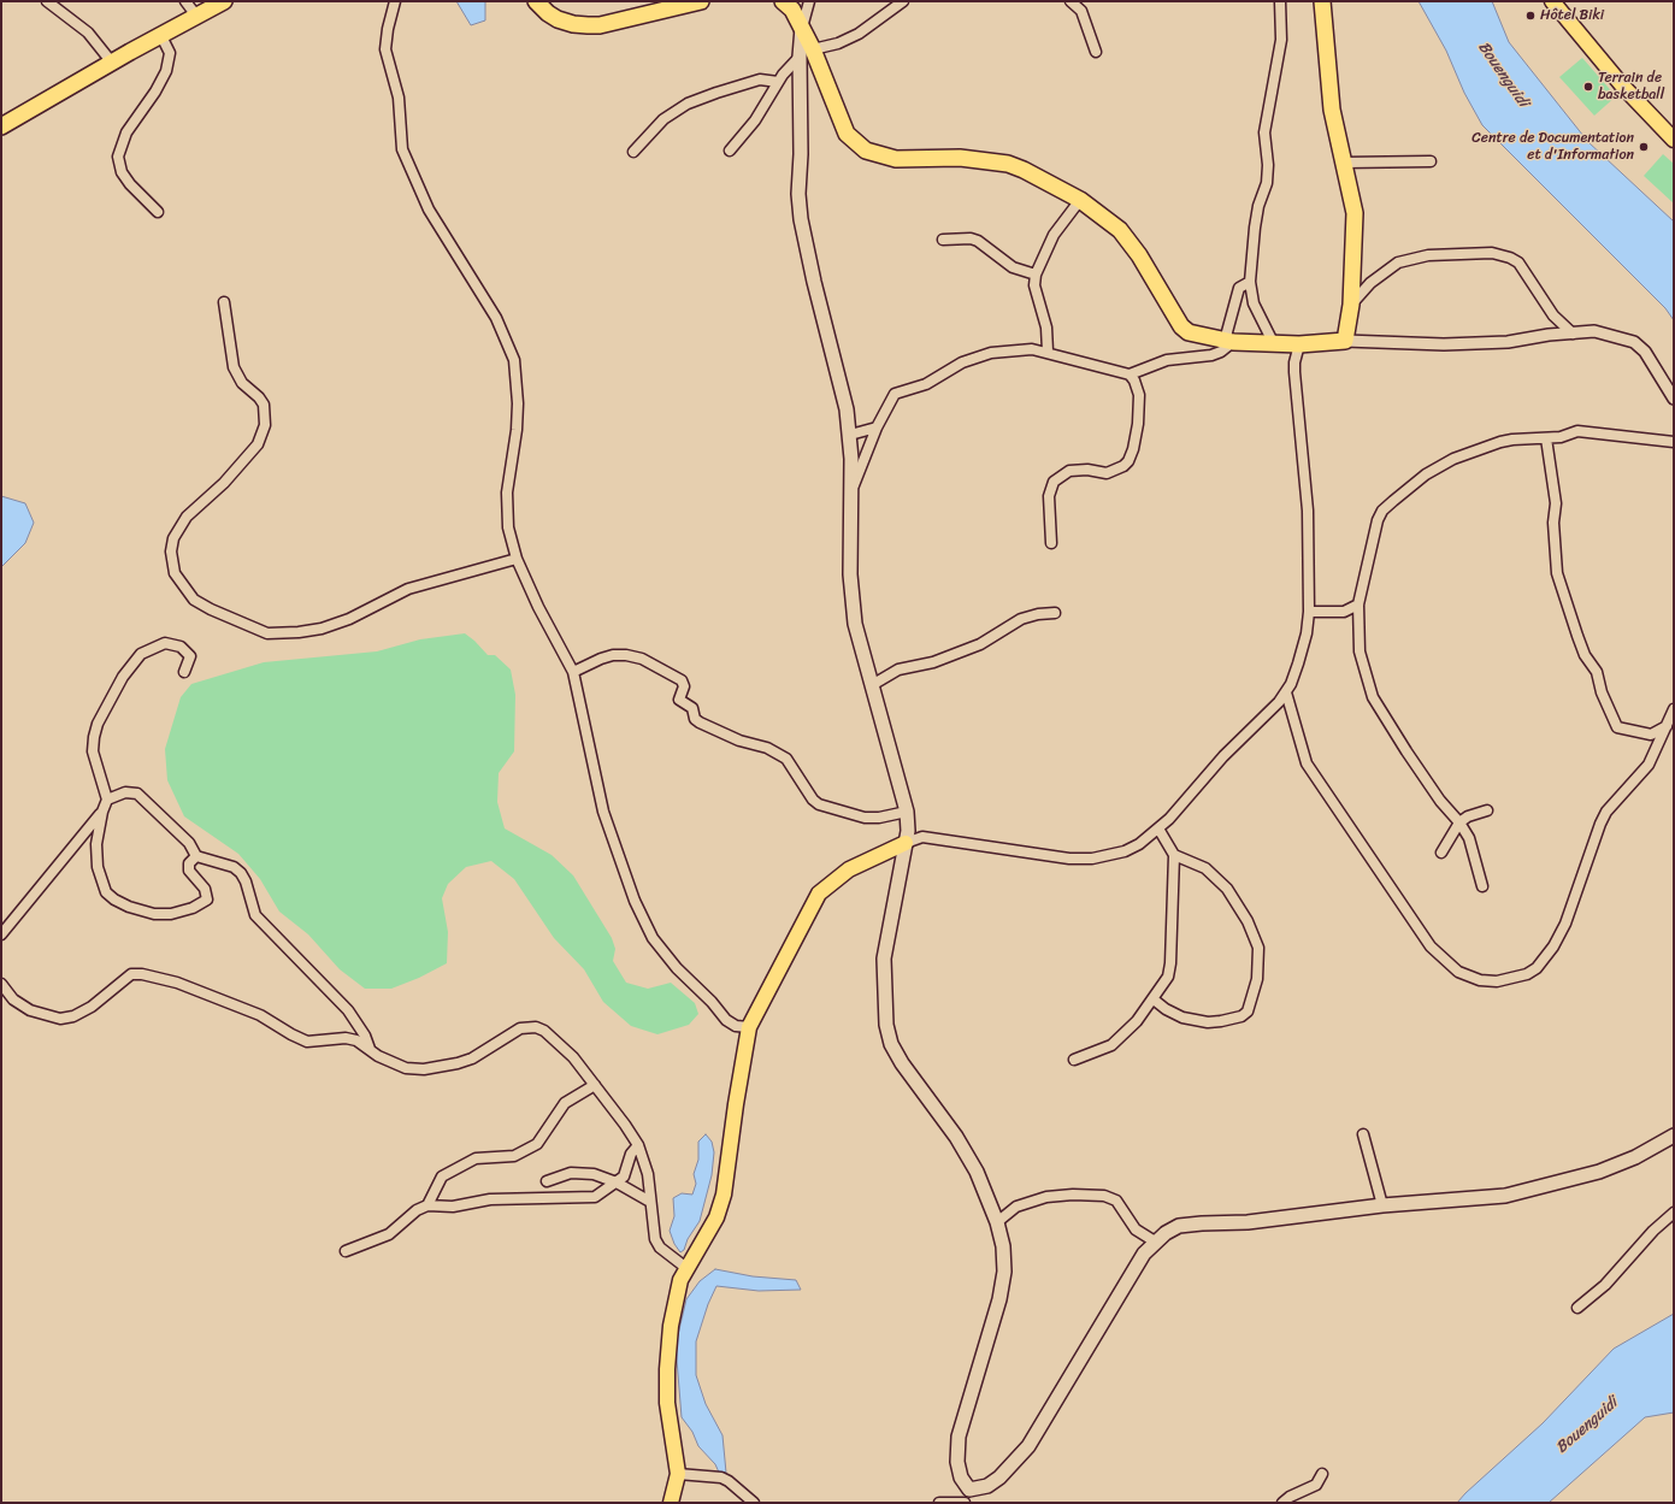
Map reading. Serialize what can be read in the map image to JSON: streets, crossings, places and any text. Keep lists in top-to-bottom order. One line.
{"water":["Bouenguidi"],"places":["Hôtel Biki","Terrain de basketball","Centre de Documentation et d'Information"]}
